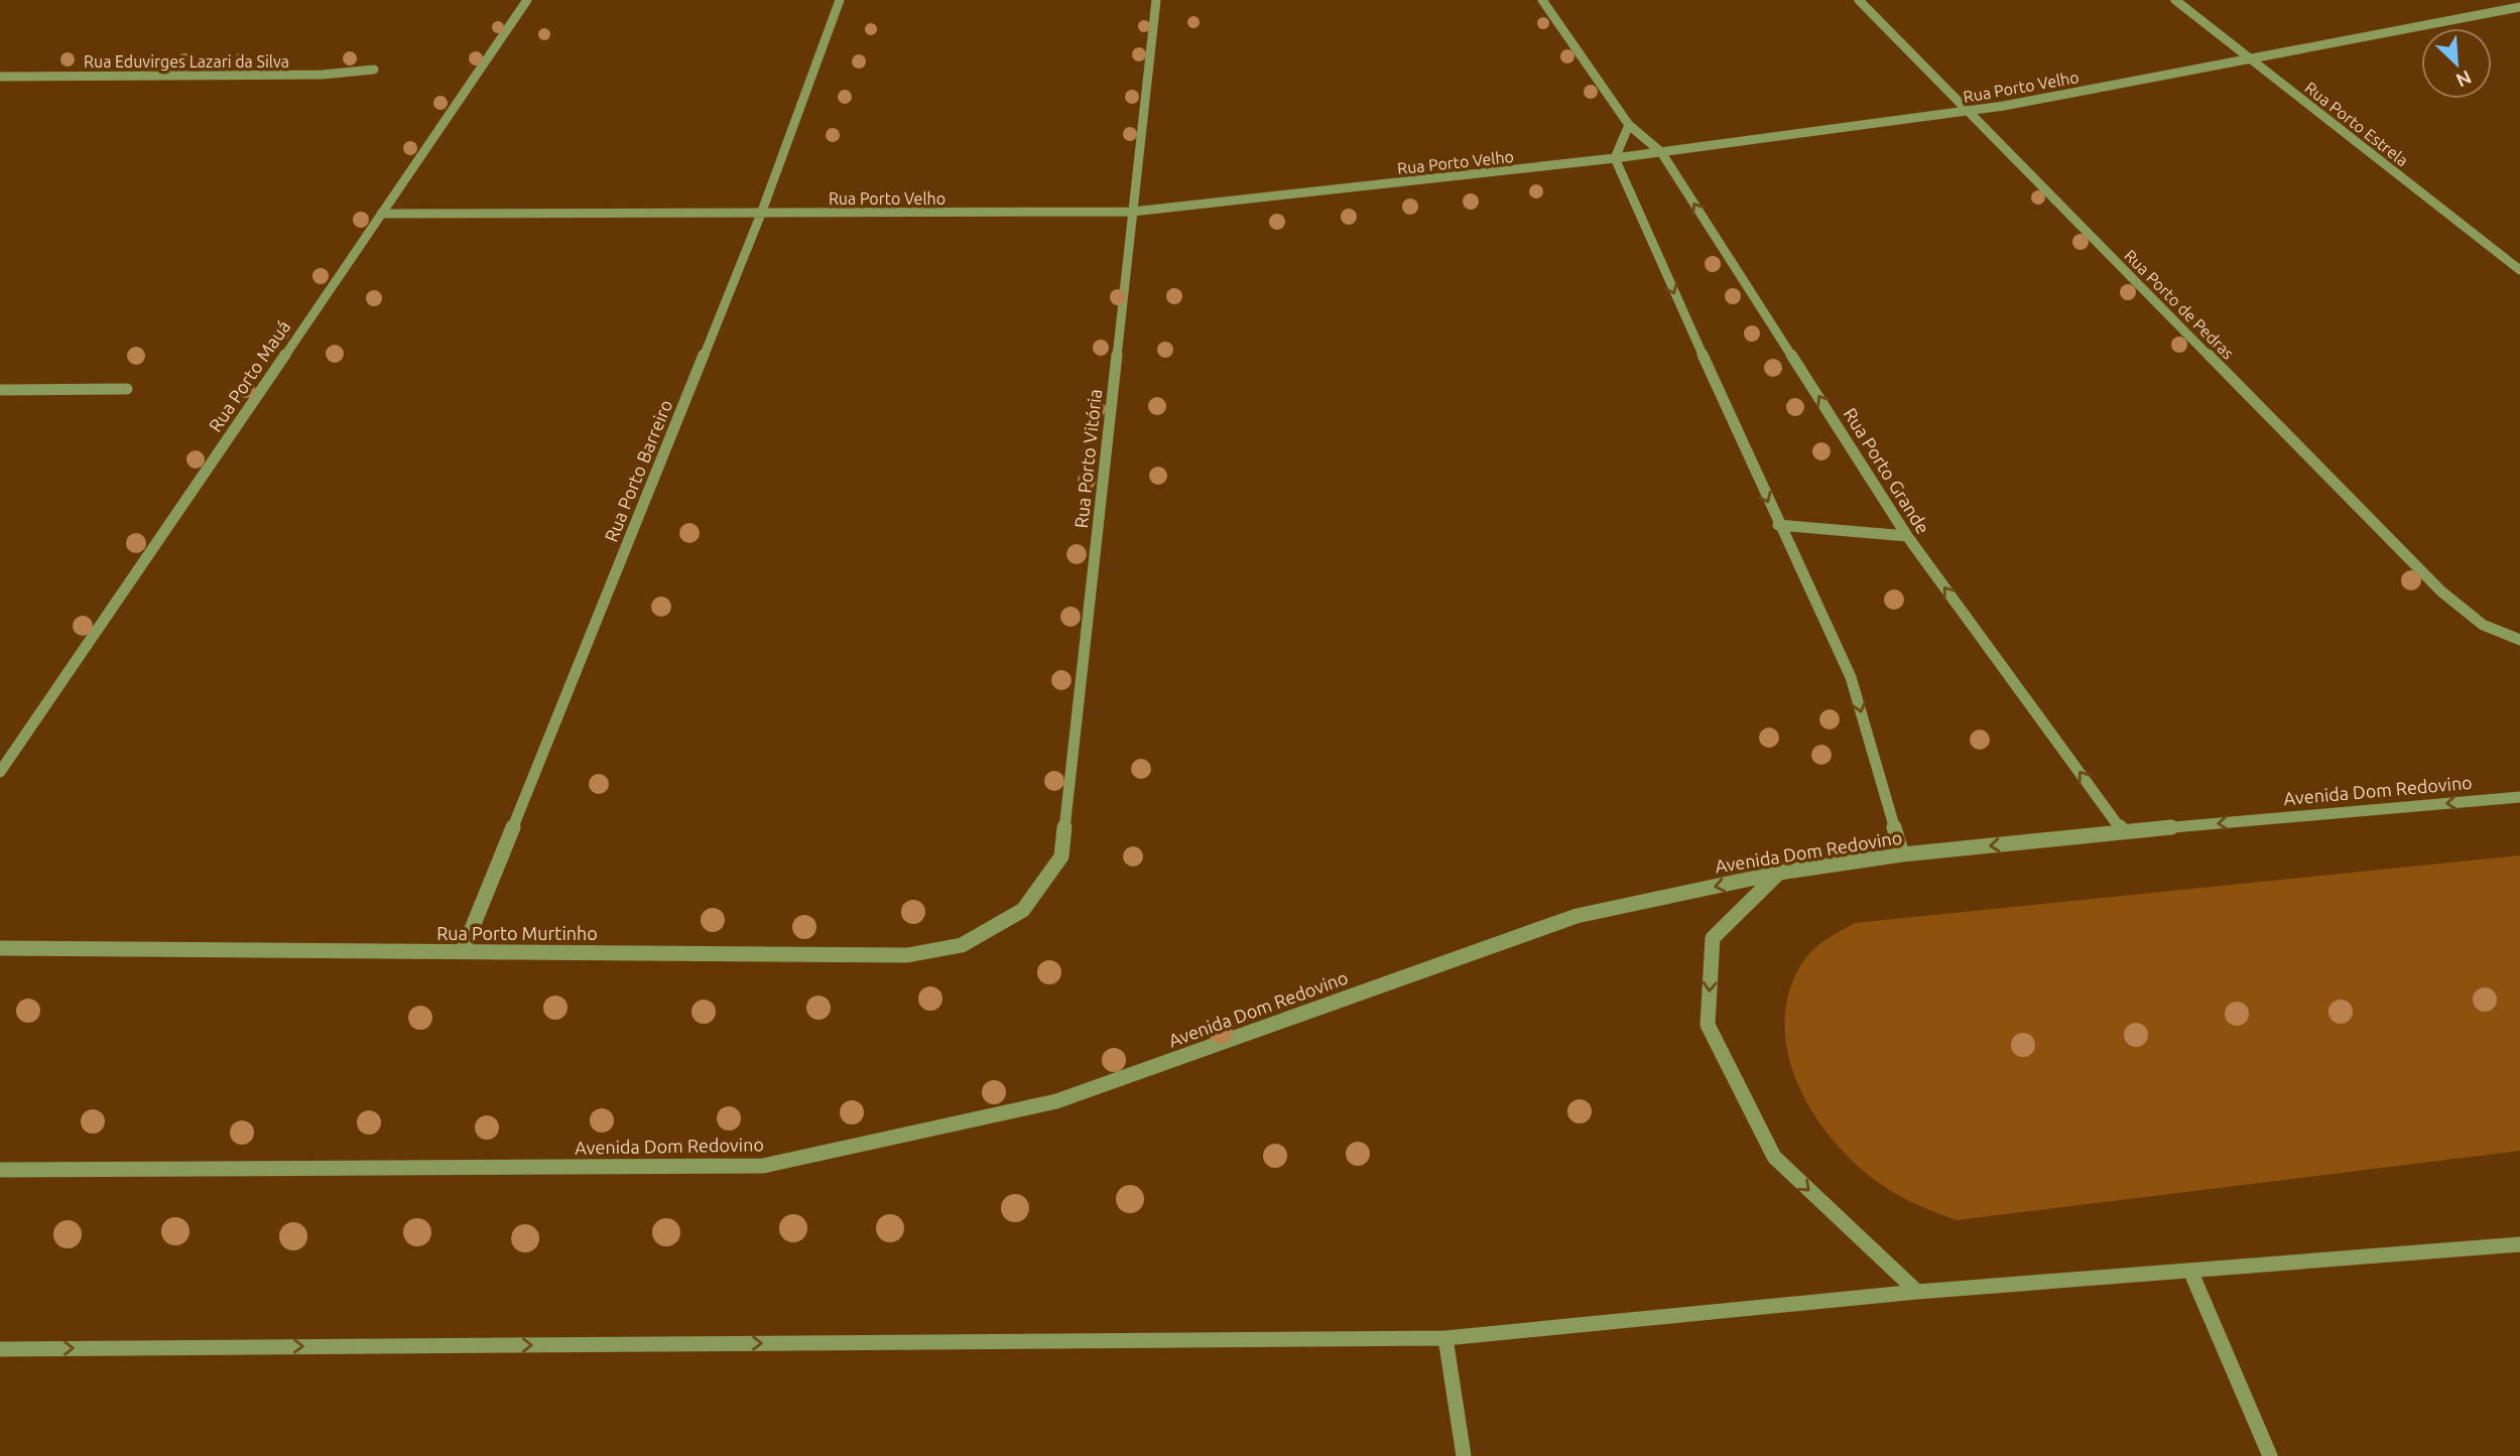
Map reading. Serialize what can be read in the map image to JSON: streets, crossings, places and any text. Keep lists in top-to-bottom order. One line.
{"streets":{"street":["Rua Eduvirges Lazari da Silva","Rua Porto Velho","Rua Porto Estrela","Rua Porto de Pedras","Rua Porto Mauá","Rua Porto Vitória","Rua Porto Barreiro","Rua Porto Grande","Avenida Dom Redovino","Rua Porto Murtinho"]},"crossings":[["Rua Porto Velho","Rua Porto Estrela"],["Rua Porto Velho","Rua Porto de Pedras"],["Rua Porto Velho","Rua Porto Mauá"],["Rua Porto Velho","Rua Porto Vitória"],["Rua Porto Velho","Rua Porto Barreiro"],["Rua Porto Velho","Rua Porto Grande"],["Rua Porto Vitória","Rua Porto Murtinho"],["Rua Porto Barreiro","Rua Porto Murtinho"],["Rua Porto Grande","Avenida Dom Redovino"]],"one_way":["Avenida Dom Redovino"],"north":"bottom right"}
